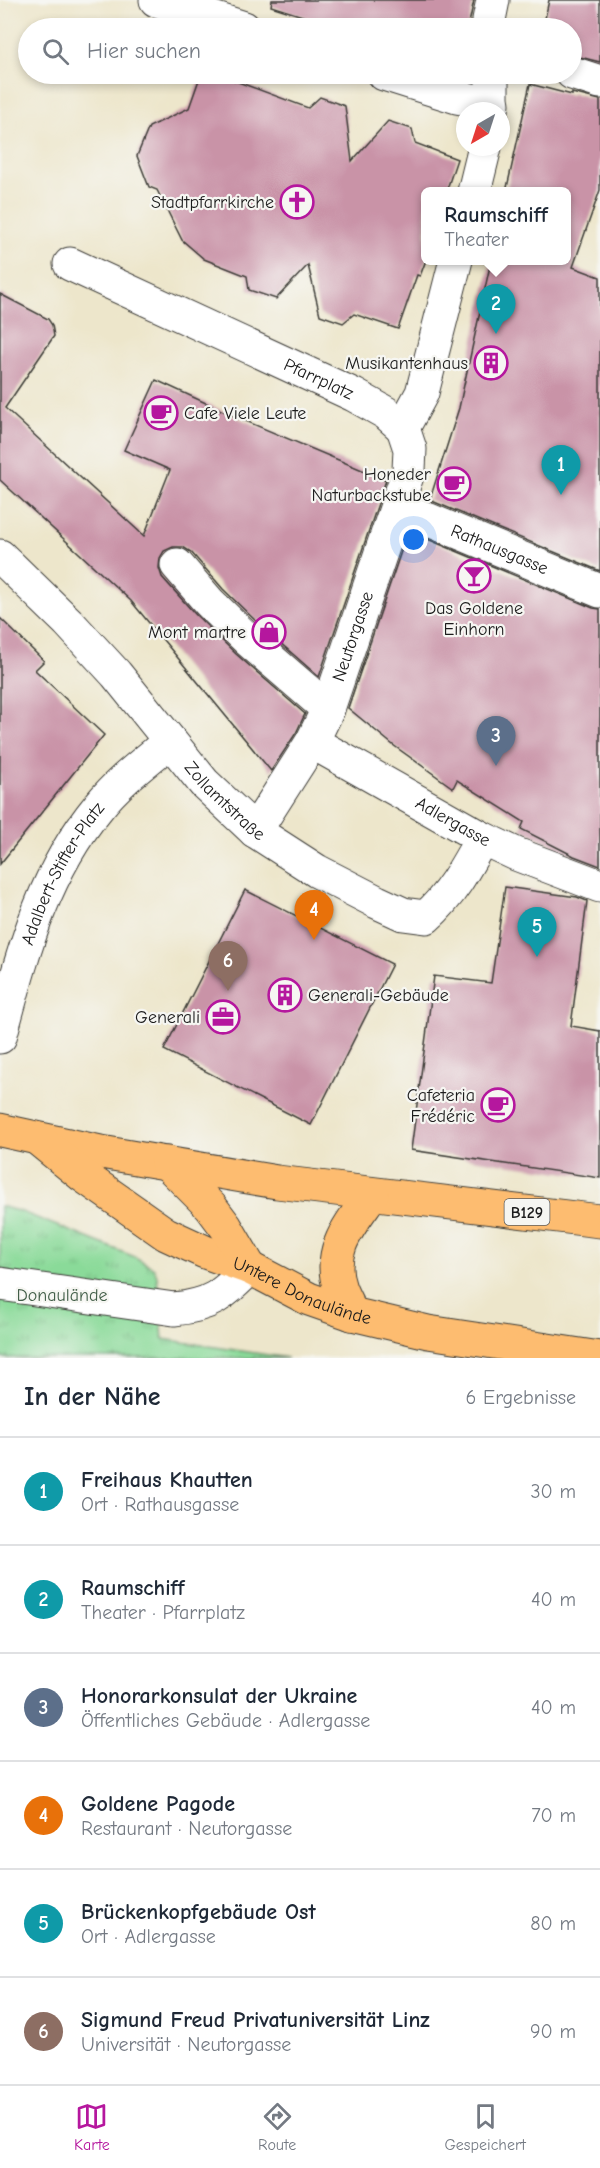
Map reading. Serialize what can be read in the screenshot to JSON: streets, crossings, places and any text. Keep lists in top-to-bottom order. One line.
{"streets":{"main road":["B129","Untere Donaulände"],"street":["Pfarrplatz","Rathausgasse","Neutorgasse","Zollamtstraße","Adlergasse","Adalbert-Stifter-Platz"]},"crossings":[["Pfarrplatz","Neutorgasse"],["Rathausgasse","Neutorgasse"],["Neutorgasse","Zollamtstraße"],["Neutorgasse","Adlergasse"],["Zollamtstraße","Adlergasse"],["Zollamtstraße","Adalbert-Stifter-Platz"]],"parks":["Donaulände"],"places":{"church":["Stadtpfarrkirche"],"building":["Musikantenhaus","Generali-Gebäude"],"cafe":["Cafe Viele Leute","Honeder Naturbackstube","Cafeteria Frédéric"],"bar":["Das Goldene Einhorn"],"shop":["Mont martre"],"office":["Generali"]},"north":"bottom left","page":{"search":"Hier suchen","popup":["Raumschiff","Theater"],"pins":["2","1","3","4","5","6"],"heading":["In der Nähe","6 Ergebnisse"],"list":[{"mark":"1","name":"Freihaus Khautten","note":"Ort · Rathausgasse","value":"30 m"},{"mark":"2","name":"Raumschiff","note":"Theater · Pfarrplatz","value":"40 m"},{"mark":"3","name":"Honorarkonsulat der Ukraine","note":"Öffentliches Gebäude · Adlergasse","value":"40 m"},{"mark":"4","name":"Goldene Pagode","note":"Restaurant · Neutorgasse","value":"70 m"},{"mark":"5","name":"Brückenkopfgebäude Ost","note":"Ort · Adlergasse","value":"80 m"},{"mark":"6","name":"Sigmund Freud Privatuniversität Linz","note":"Universität · Neutorgasse","value":"90 m"}],"nav":["Karte","Route","Gespeichert"]}}
